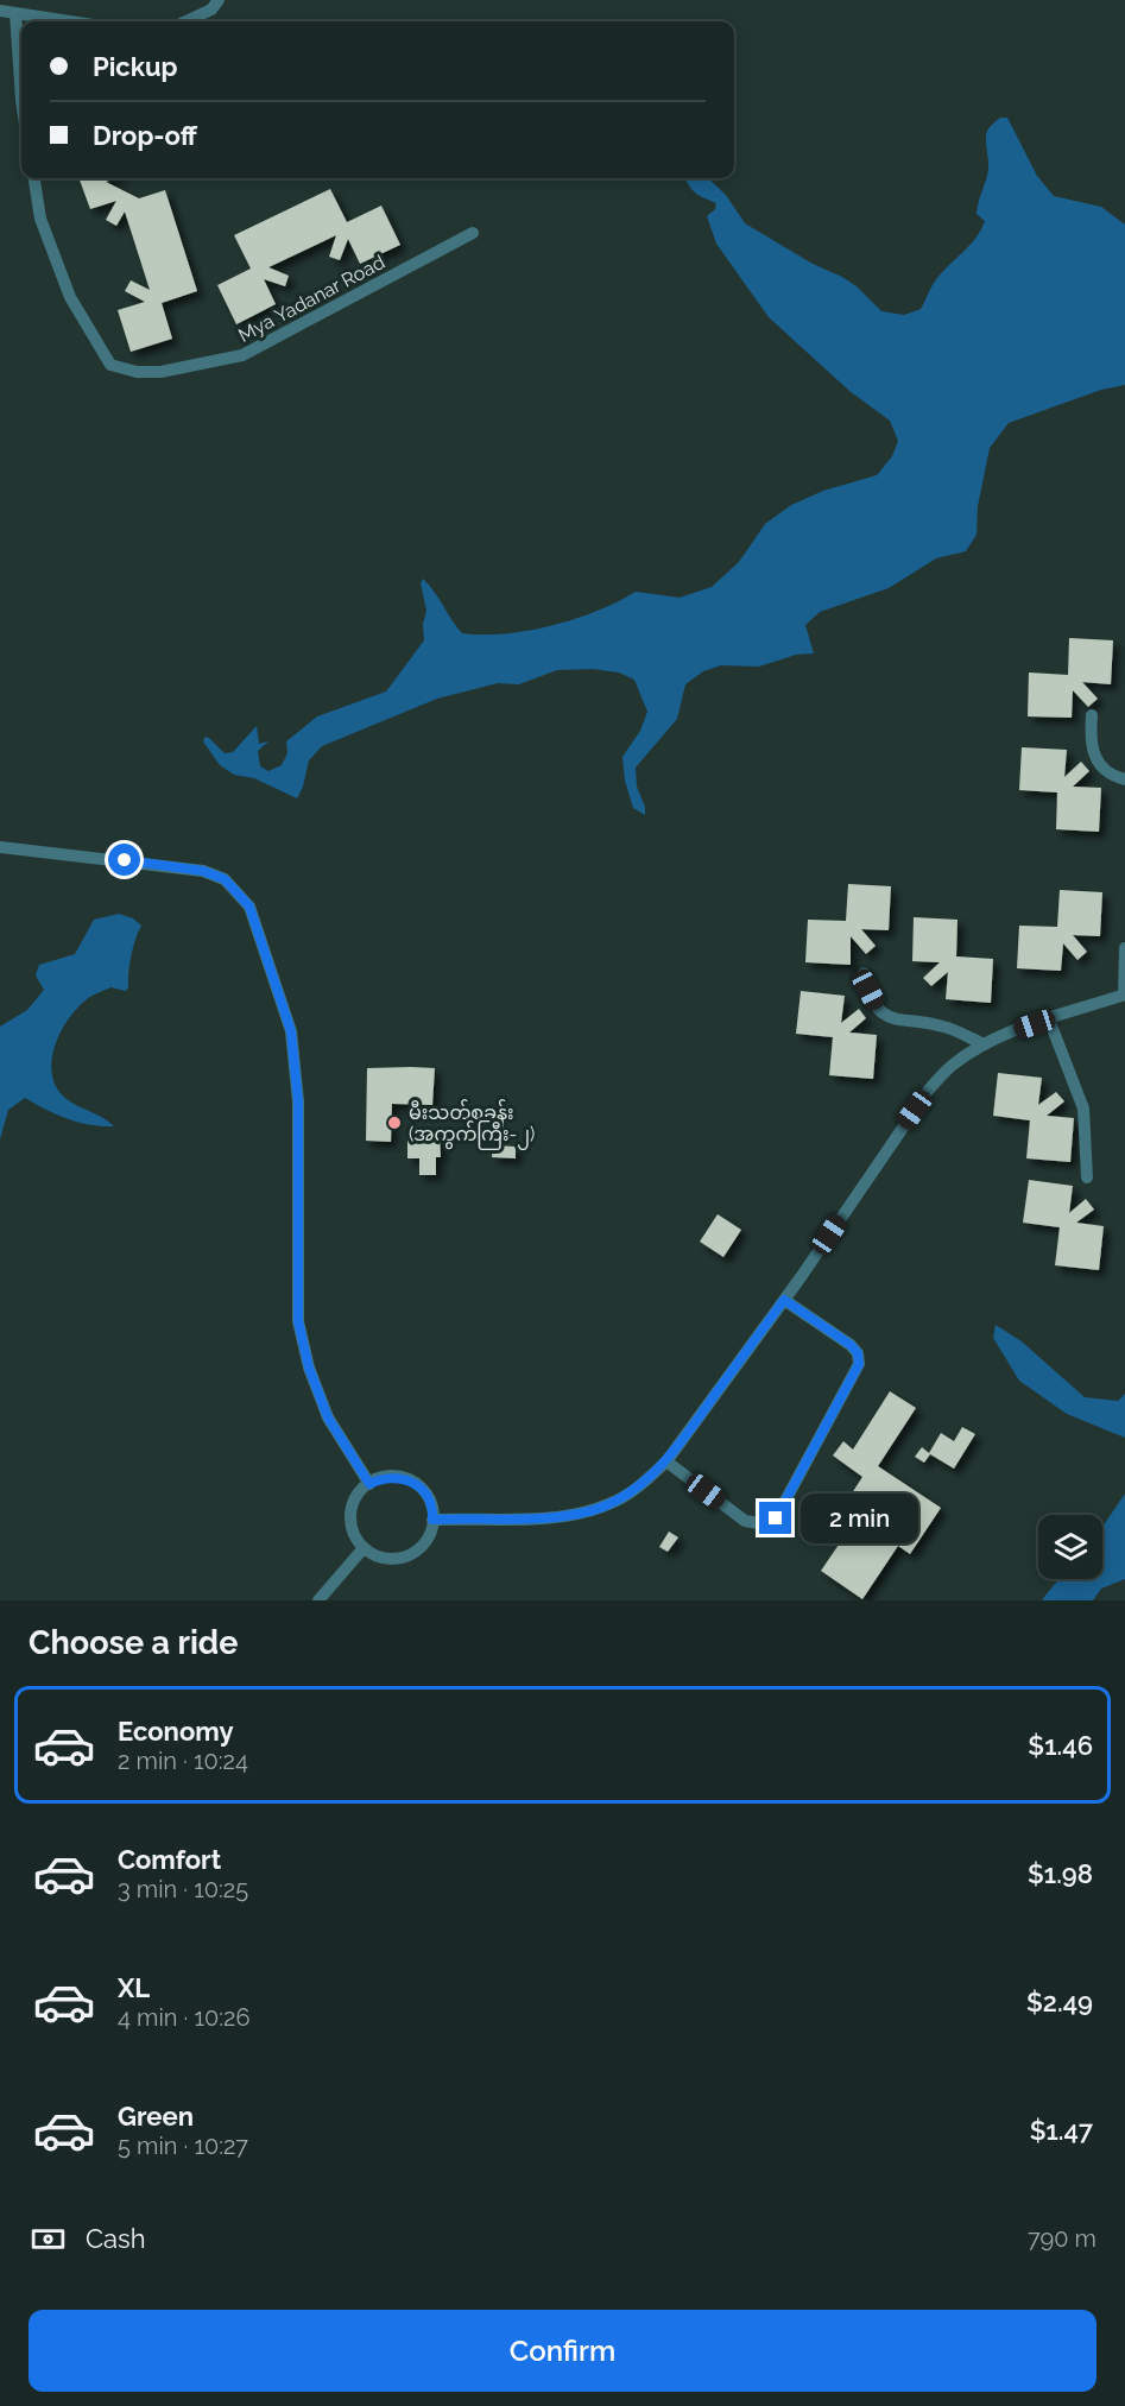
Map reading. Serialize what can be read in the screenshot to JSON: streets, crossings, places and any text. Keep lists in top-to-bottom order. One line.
{"streets":{"street":["Mya Yadanar Road"]},"places":["မီးသတ်စခန်း (အကွက်ကြီး-၂)"],"page":{"banner":["Pickup","Drop-off"],"bubble":"2 min","heading":"Choose a ride","list":[{"name":"Economy","note":"2 min · 10:24","value":"$1.46"},{"name":"Comfort","note":"3 min · 10:25","value":"$1.98"},{"name":"XL","note":"4 min · 10:26","value":"$2.49"},{"name":"Green","note":"5 min · 10:27","value":"$1.47"}],"pay":["Cash","790 m"],"buttons":"Confirm"}}
